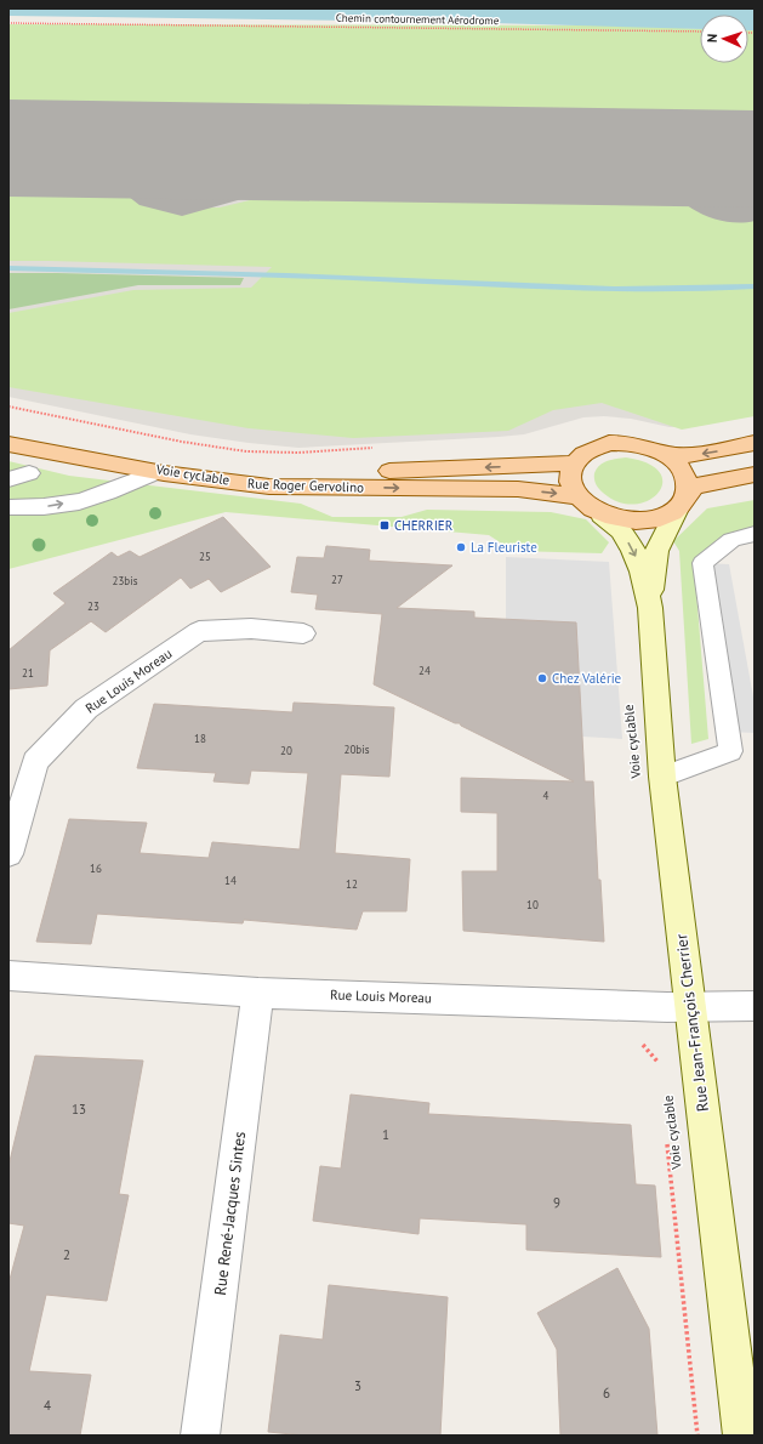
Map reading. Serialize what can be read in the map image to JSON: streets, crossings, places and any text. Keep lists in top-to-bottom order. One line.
{"streets":{"main road":["Rue Roger Gervolino","Rue Jean-François Cherrier"],"street":["Rue Louis Moreau","Rue René-Jacques Sintes"],"path":["Chemin contournement Aérodrome"]},"crossings":[["Rue Roger Gervolino","Rue Jean-François Cherrier"],["Rue Louis Moreau","Rue Jean-François Cherrier"],["Rue Louis Moreau","Rue René-Jacques Sintes"]],"places":{"transit":["CHERRIER"],"other":["La Fleuriste","Chez Valérie"]},"house_numbers":["25","27","23bis","23","24","21","18","20bis","20","4","16","14","12","10","13","1","9","2","3","6","4"],"north":"left"}
